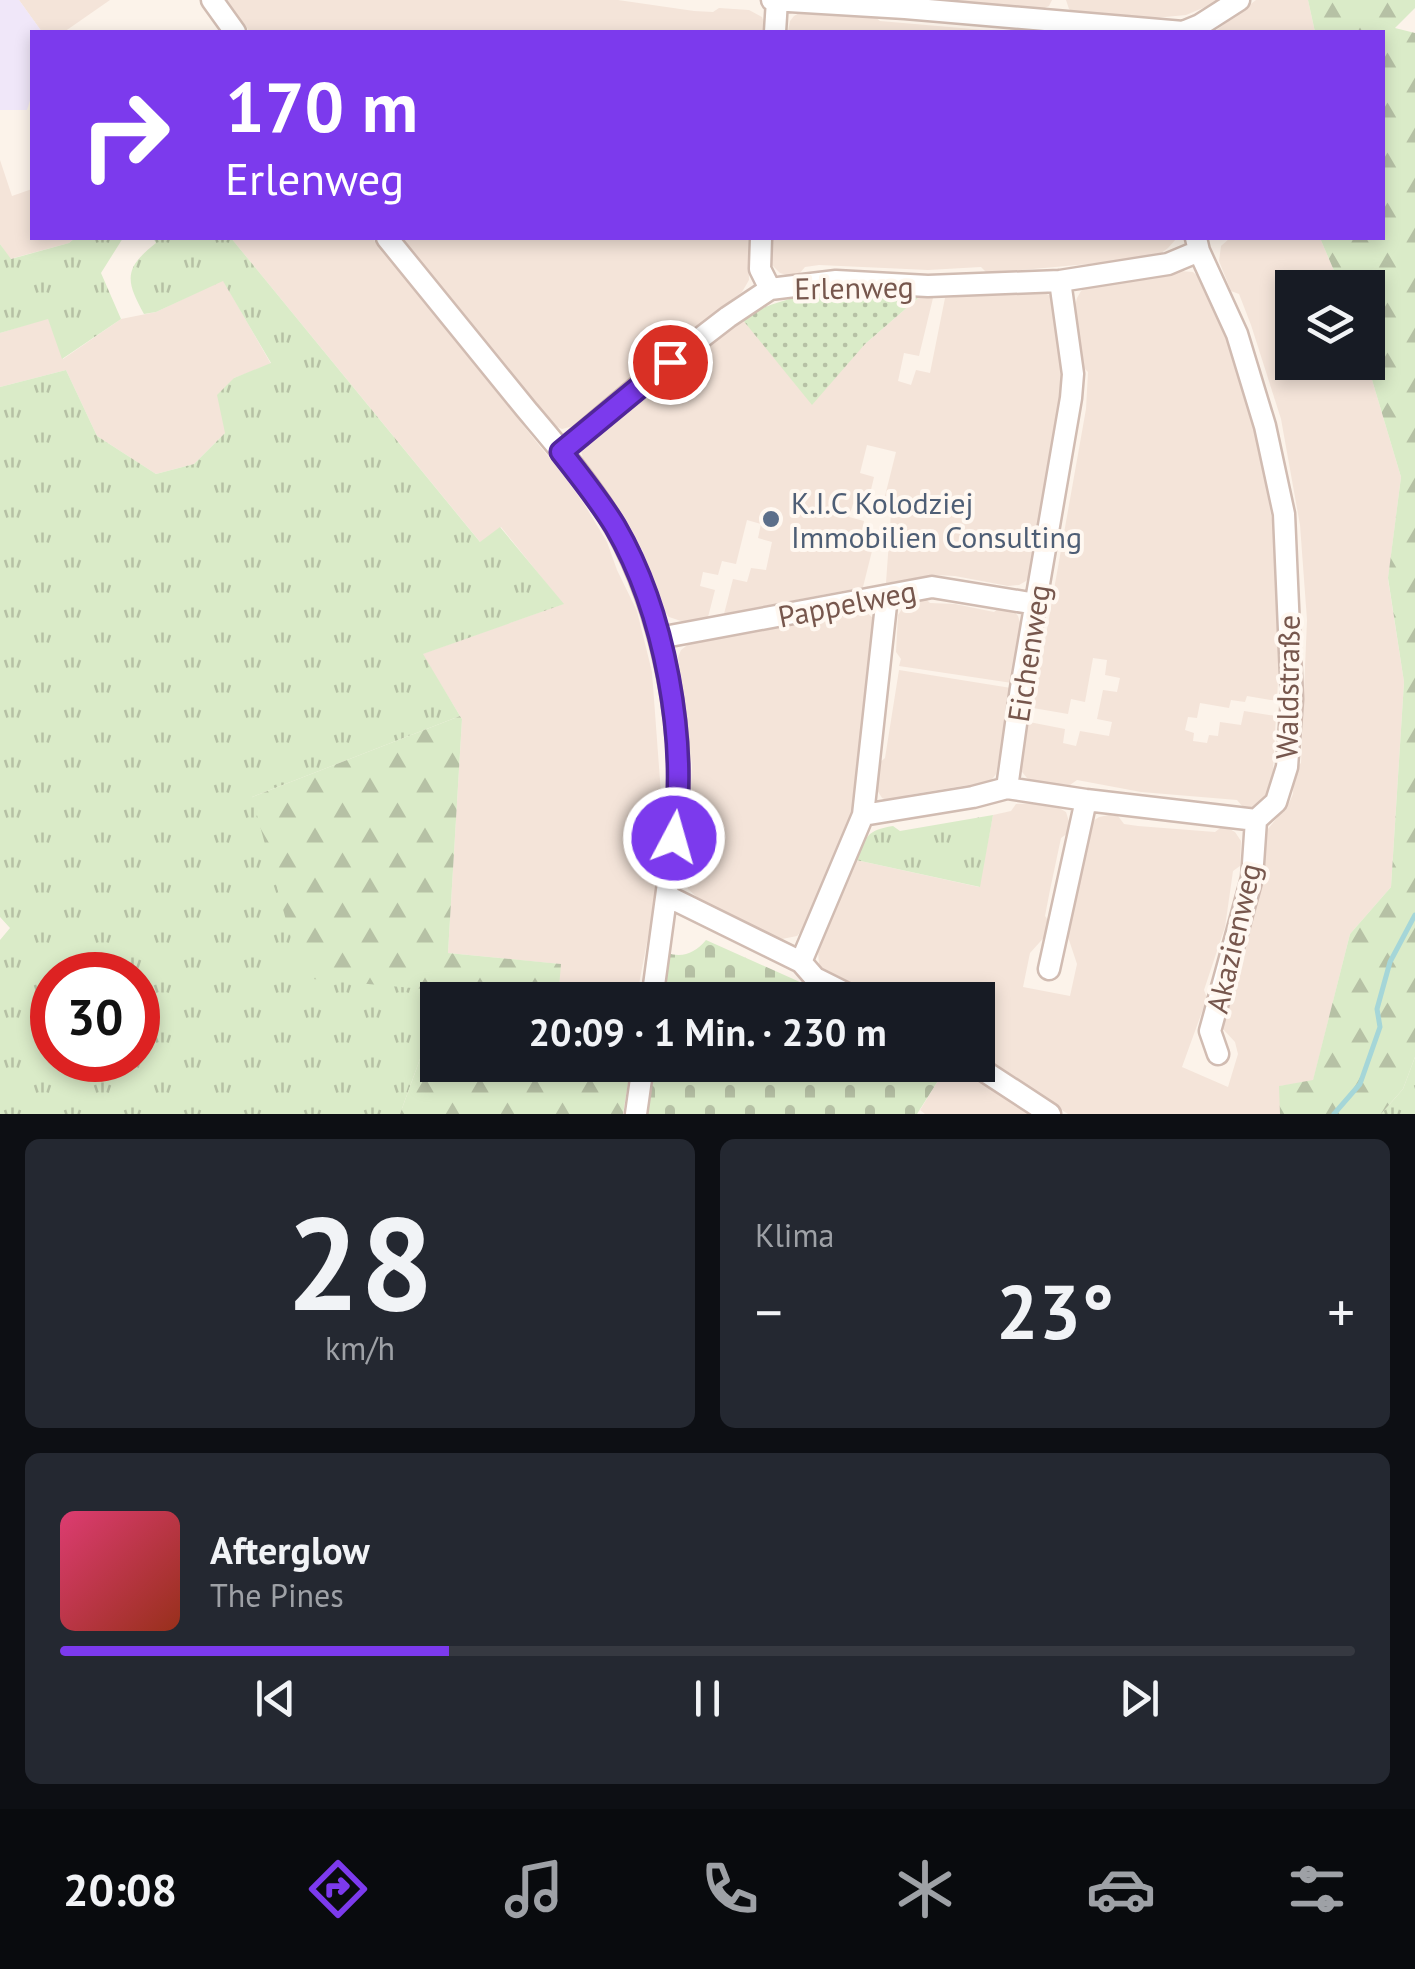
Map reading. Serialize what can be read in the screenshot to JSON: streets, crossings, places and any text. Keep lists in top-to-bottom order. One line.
{"streets":{"street":["Erlenweg","Pappelweg","Eichenweg","Waldstraße","Akazienweg"]},"crossings":[["Erlenweg","Eichenweg"],["Erlenweg","Waldstraße"],["Pappelweg","Eichenweg"],["Waldstraße","Akazienweg"]],"places":["K.I.C Kolodziej Immobilien Consulting"],"page":{"turn":["170 m","Erlenweg"],"limit":"30","trip":"20:09 · 1 Min. · 230 m","tile":[["28","km/h"],"Klima"],"heat":["−","23°","+"],"song":["Afterglow","The Pines"],"tabs":"20:08"}}
